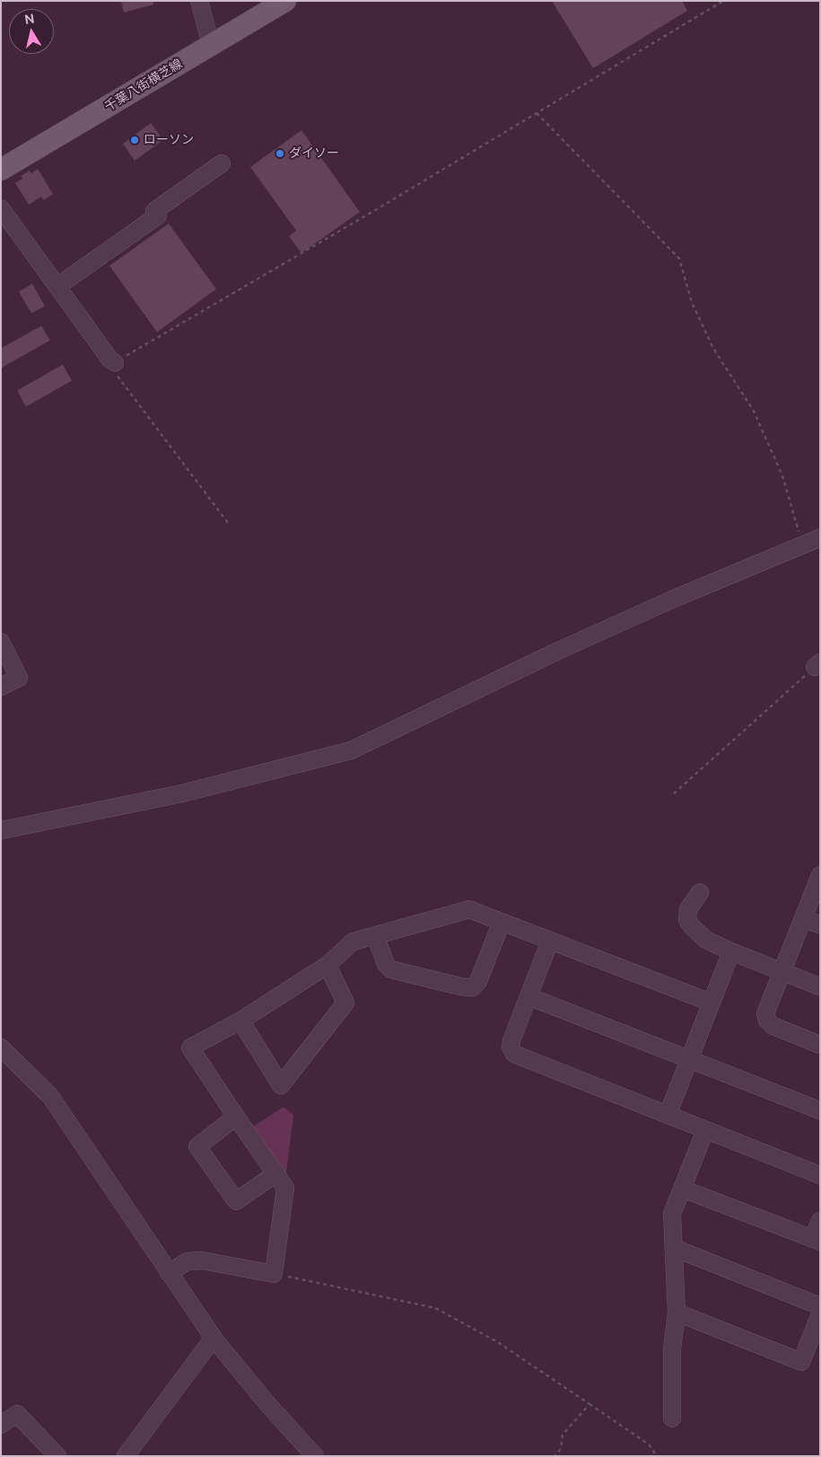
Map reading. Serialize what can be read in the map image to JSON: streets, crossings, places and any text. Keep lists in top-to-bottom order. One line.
{"streets":{"main road":["千葉八街横芝線"]},"places":["ローソン","ダイソー"],"north":"top"}
